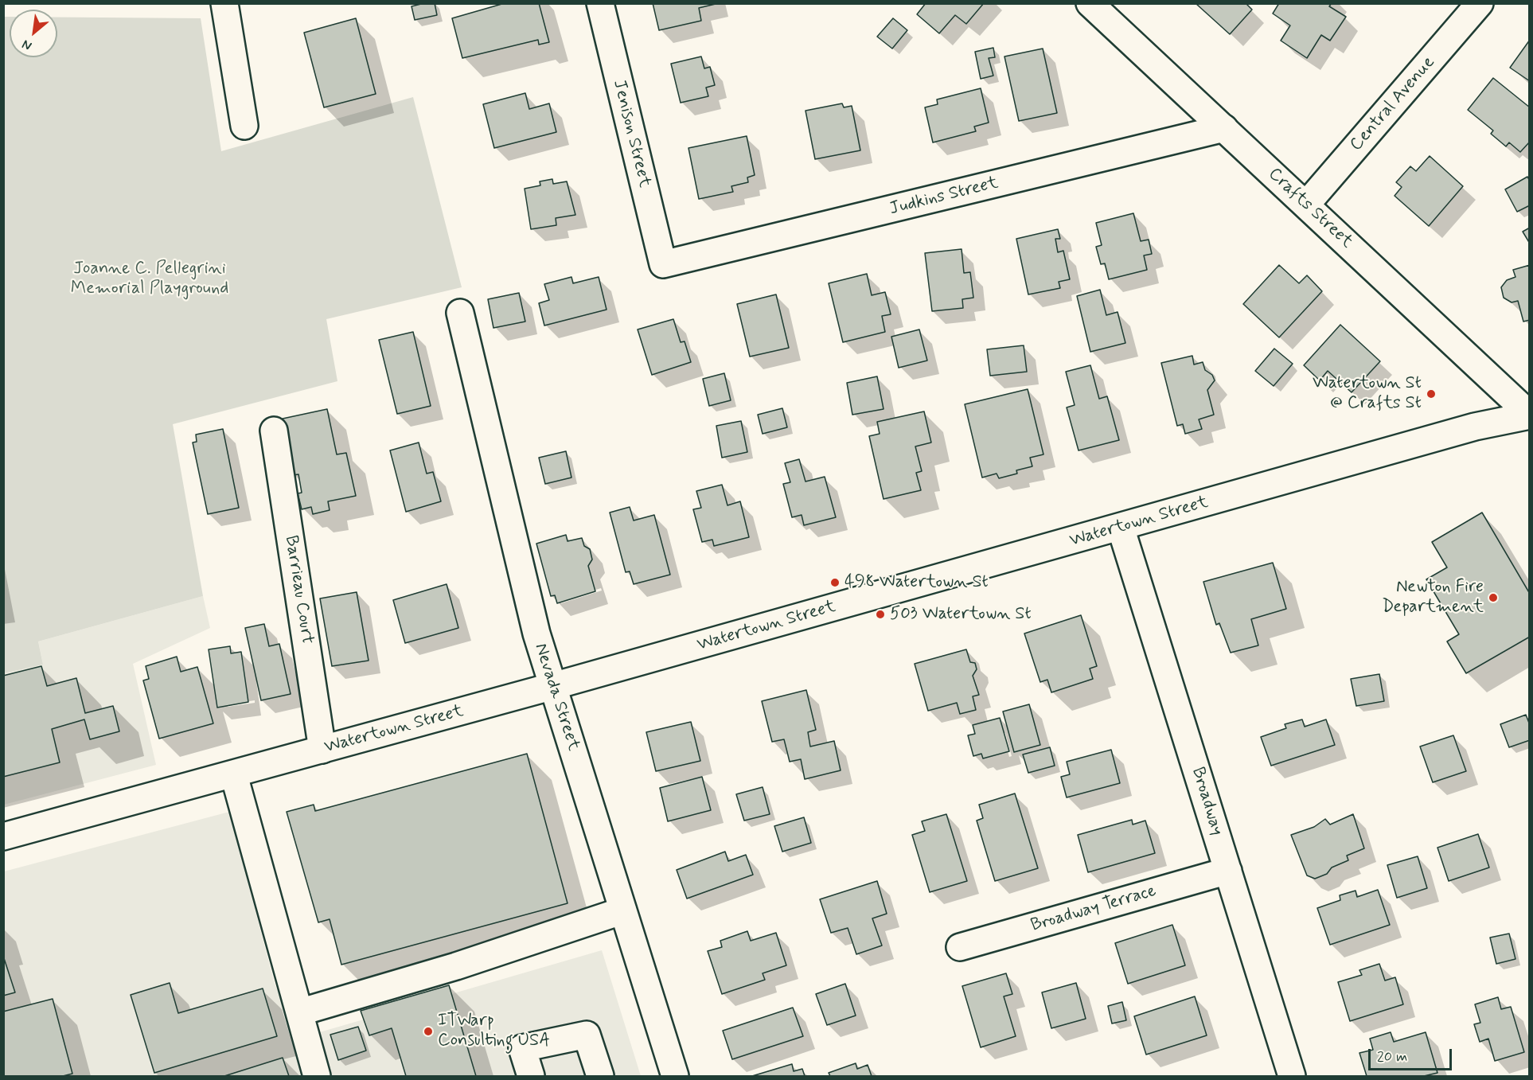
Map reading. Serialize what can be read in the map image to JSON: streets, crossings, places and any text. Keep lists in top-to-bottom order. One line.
{"streets":{"street":["Central Avenue","Jenison Street","Judkins Street","Crafts Street","Watertown Street","Barrieau Court","Nevada Street","Broadway","Broadway Terrace"]},"crossings":[["Central Avenue","Crafts Street"],["Jenison Street","Judkins Street"],["Judkins Street","Crafts Street"],["Crafts Street","Watertown Street"],["Watertown Street","Barrieau Court"],["Watertown Street","Nevada Street"],["Watertown Street","Broadway"],["Broadway","Broadway Terrace"]],"parks":["Joanne C. Pellegrini Memorial Playground"],"places":["Watertown St @ Crafts St","498 Watertown St","Newton Fire Department","503 Watertown St","ITWarp Consulting USA"],"scale_bar":"20 m","north":"bottom left"}
